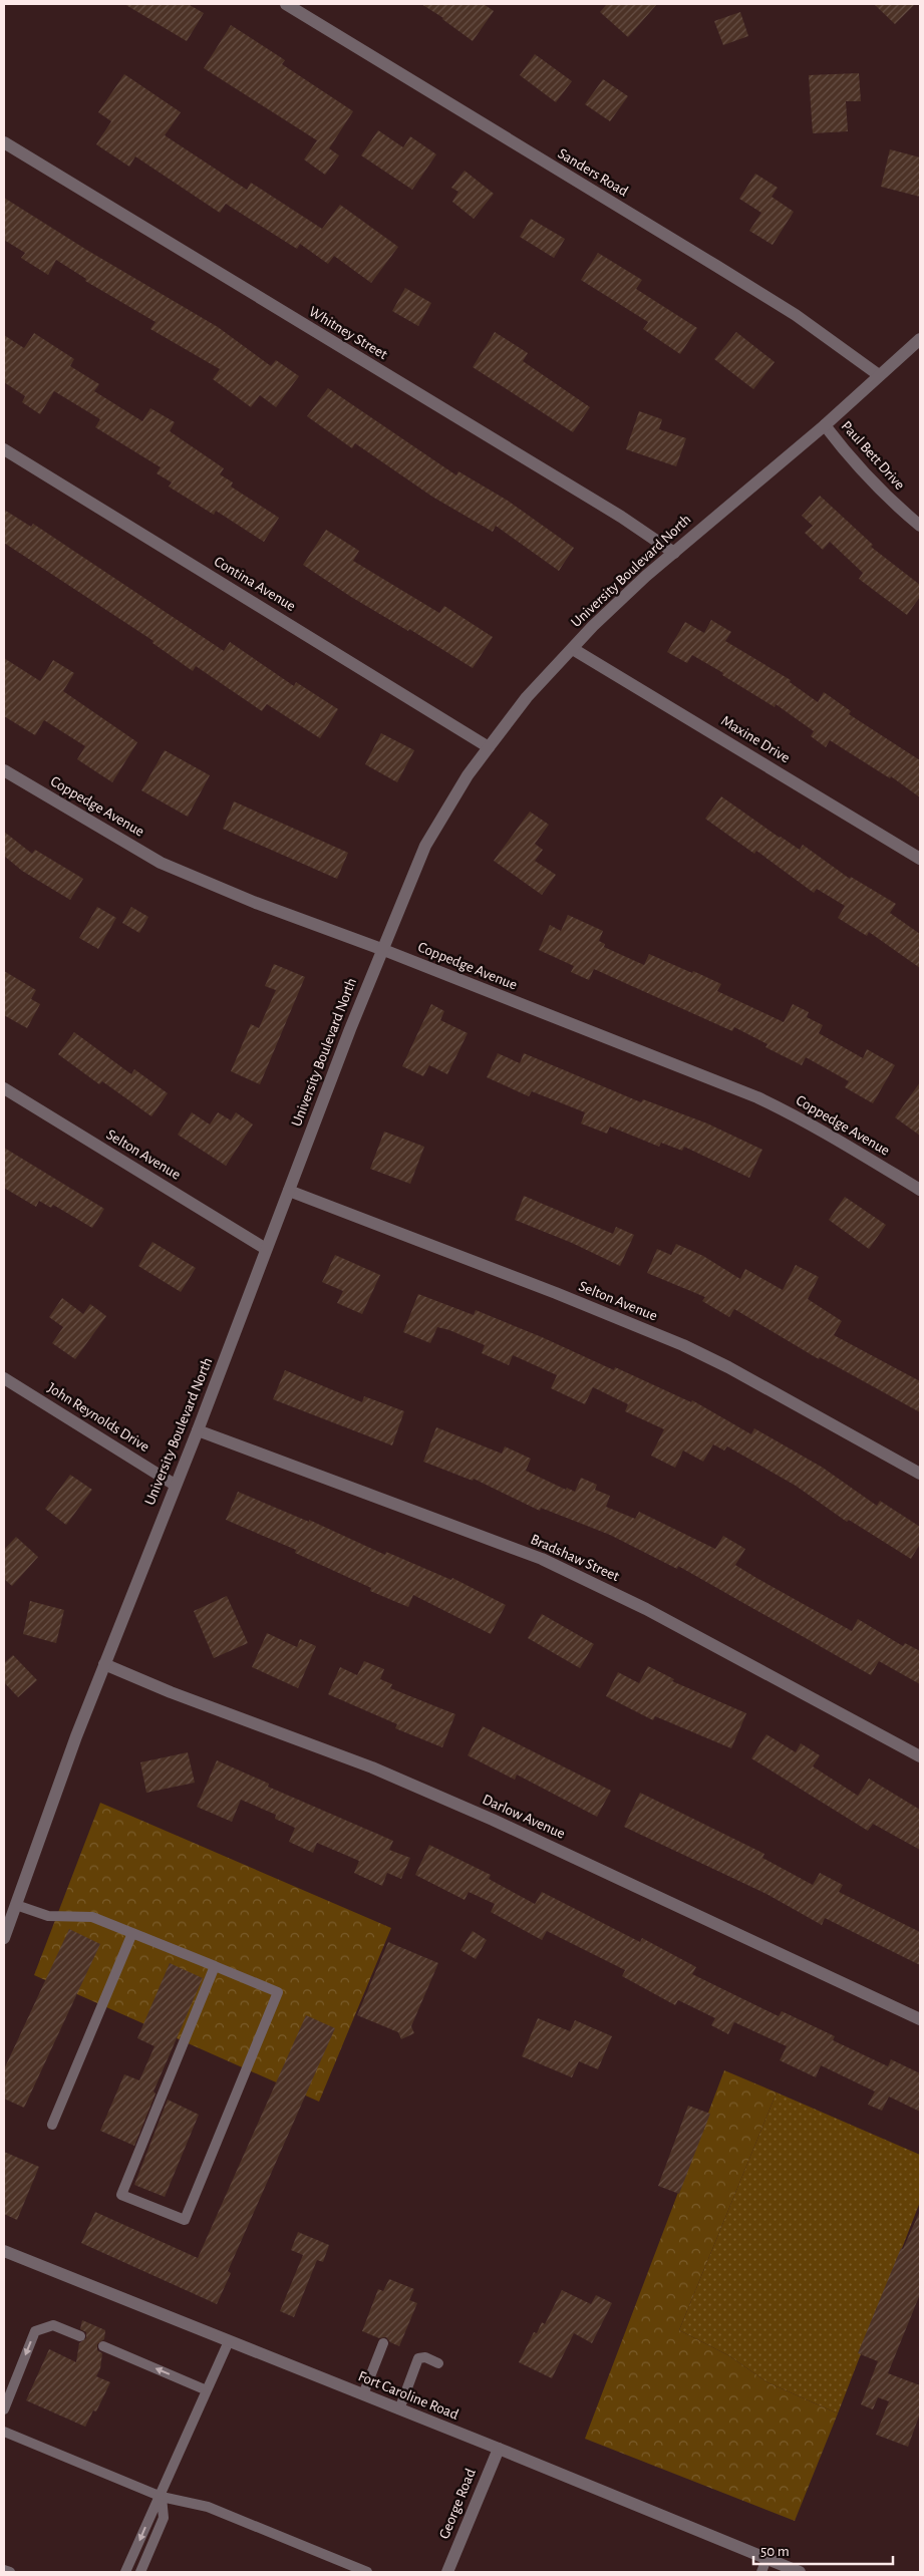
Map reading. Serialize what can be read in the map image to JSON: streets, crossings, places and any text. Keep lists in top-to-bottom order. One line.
{"streets":{"street":["Sanders Road","Whitney Street","Paul Bett Drive","University Boulevard North","Contina Avenue","Maxine Drive","Coppedge Avenue","Selton Avenue","John Reynolds Drive","Bradshaw Street","Darlow Avenue","Fort Caroline Road","George Road"]},"crossings":[["Sanders Road","University Boulevard North"],["Whitney Street","University Boulevard North"],["Paul Bett Drive","University Boulevard North"],["University Boulevard North","Contina Avenue"],["University Boulevard North","Maxine Drive"],["University Boulevard North","Coppedge Avenue"],["University Boulevard North","Selton Avenue"],["University Boulevard North","John Reynolds Drive"],["University Boulevard North","Bradshaw Street"],["University Boulevard North","Darlow Avenue"],["Fort Caroline Road","George Road"]],"scale_bar":"50 m"}
